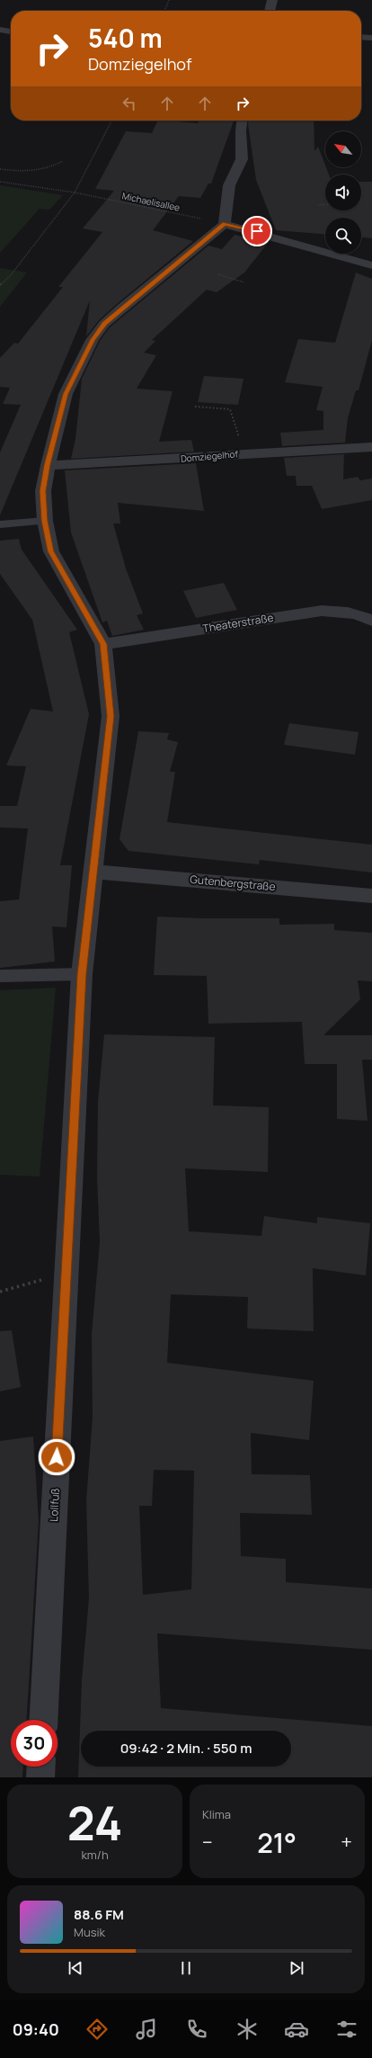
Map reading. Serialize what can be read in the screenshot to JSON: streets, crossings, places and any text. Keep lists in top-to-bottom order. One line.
{"streets":{"street":["Domziegelhof","Theaterstraße","Gutenbergstraße","Lollfuß"],"path":["Michaelisallee"]},"crossings":[["Michaelisallee","Lollfuß"],["Domziegelhof","Lollfuß"],["Theaterstraße","Lollfuß"],["Gutenbergstraße","Lollfuß"]],"north":"top left","page":{"turn":["540 m","Domziegelhof"],"limit":"30","trip":"09:42 · 2 Min. · 550 m","tile":[["24","km/h"],"Klima"],"heat":["−","21°","+"],"song":["88.6 FM","Musik"],"tabs":"09:40"}}
